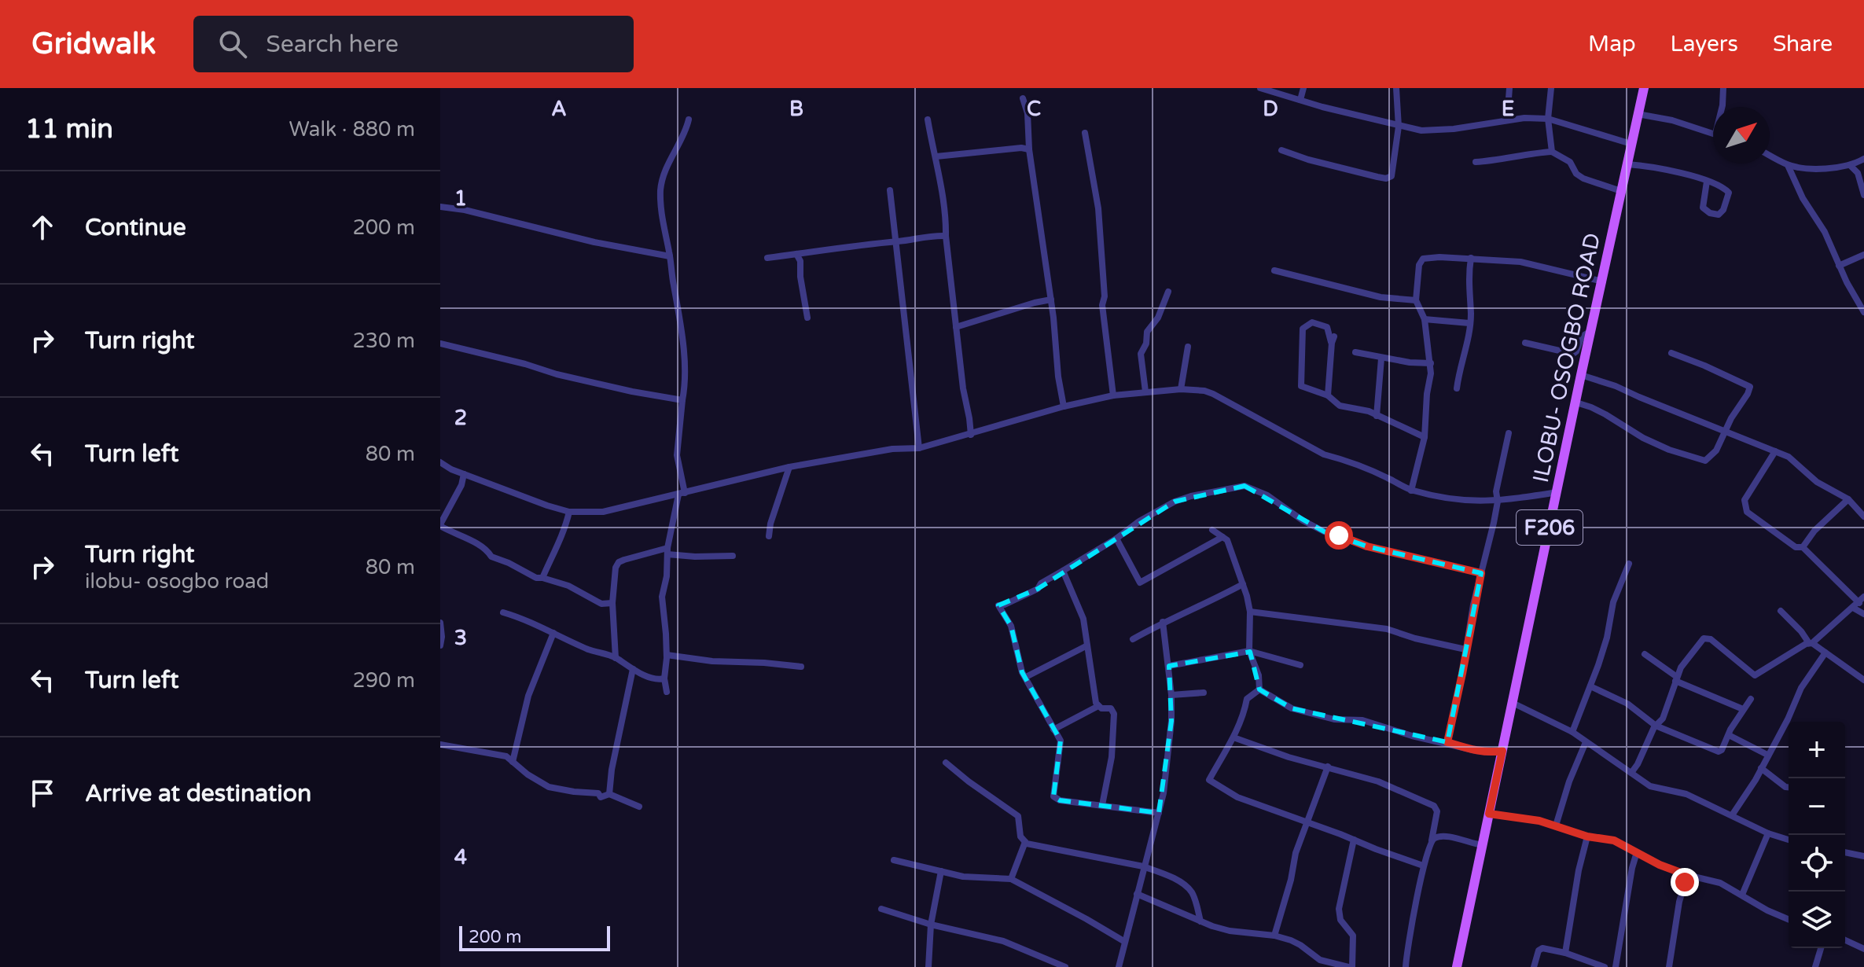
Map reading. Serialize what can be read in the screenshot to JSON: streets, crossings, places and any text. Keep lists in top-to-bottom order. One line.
{"streets":{"main road":["ILOBU- OSOGBO ROAD","F206"]},"scale_bar":"200 m","north":"top right","page":{"header":"Gridwalk","search":"Search here","nav":["Map","Layers","Share"],"heading":["11 min","Walk · 880 m"],"list":[["Continue","200 m"],["Turn right","230 m"],["Turn left","80 m"],["Turn right","ilobu- osogbo road","80 m"],["Turn left","290 m"],"Arrive at destination"],"map_buttons":["+","−"],"scale":"200 m"},"grid":{"columns":["A","B","C","D","E"],"rows":["1","2","3","4"]}}
